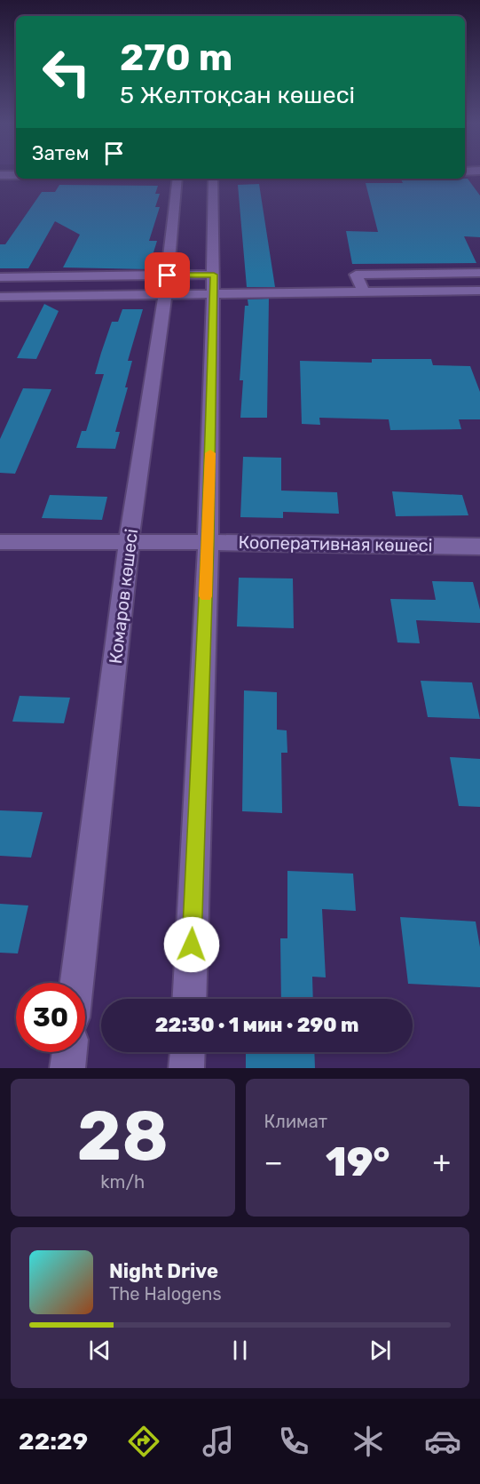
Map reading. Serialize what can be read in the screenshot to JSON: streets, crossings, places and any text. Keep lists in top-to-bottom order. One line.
{"streets":{"street":["Кооперативная көшесі","Комаров көшесі"]},"crossings":[["Кооперативная көшесі","Комаров көшесі"]],"page":{"turn":["270 m","5 Желтоқсан көшесі"],"then":"Затем","limit":"30","trip":"22:30 · 1 мин · 290 m","tile":[["28","km/h"],"Климат"],"heat":["−","19°","+"],"song":["Night Drive","The Halogens"],"tabs":"22:29"}}
